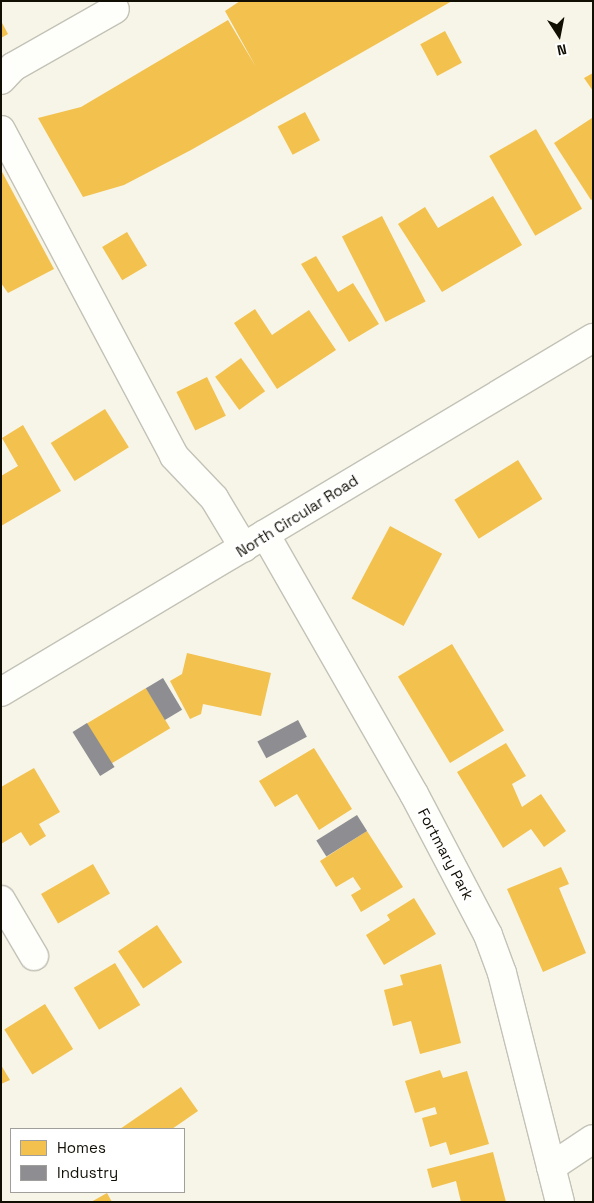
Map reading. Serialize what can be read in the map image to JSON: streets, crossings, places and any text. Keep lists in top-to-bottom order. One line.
{"streets":{"street":["North Circular Road","Fortmary Park"]},"crossings":[["North Circular Road","Fortmary Park"]],"legend":["Homes","Industry"],"north":"bottom"}
